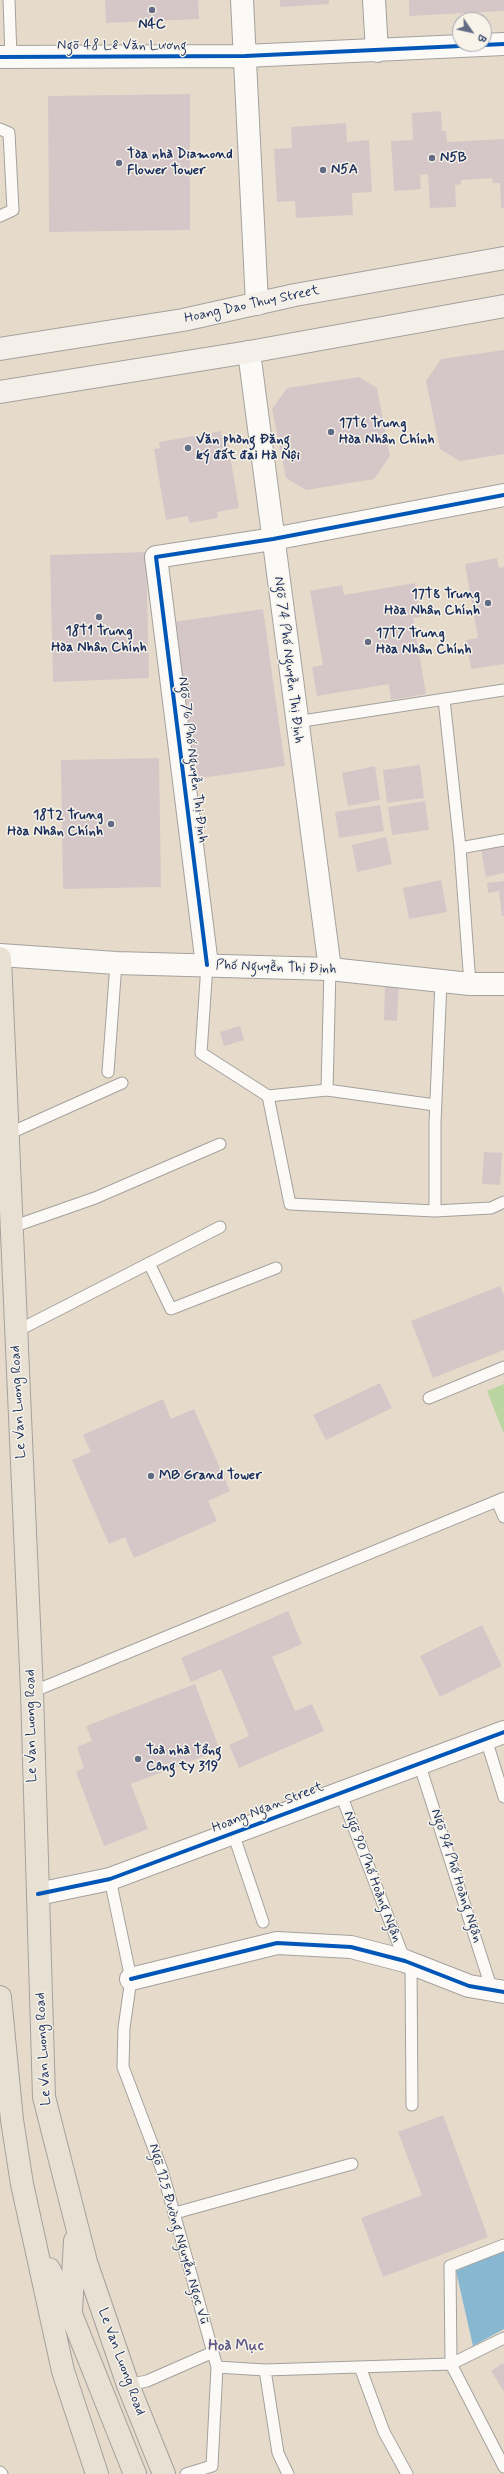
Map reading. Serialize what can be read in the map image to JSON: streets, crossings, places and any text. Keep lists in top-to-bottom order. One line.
{"streets":{"main road":["Hoang Dao Thuy Street","Le Van Luong Road"],"street":["Ngõ 48 Lê Văn Lương","Ngõ 74 Phố Nguyễn Thị Định","Ngõ 76 Phố Nguyễn Thị Định","Phố Nguyễn Thị Định","Hoang Ngan Street"],"lane":["Ngõ 94 Phố Hoàng Ngân","Ngõ 90 Phố Hoàng Ngân","Ngõ 125 Đường Nguyễn Ngọc Vũ"]},"crossings":[["Ngõ 74 Phố Nguyễn Thị Định","Ngõ 76 Phố Nguyễn Thị Định"],["Ngõ 74 Phố Nguyễn Thị Định","Phố Nguyễn Thị Định"],["Ngõ 76 Phố Nguyễn Thị Định","Phố Nguyễn Thị Định"],["Le Van Luong Road","Hoang Ngan Street"],["Hoang Ngan Street","Ngõ 94 Phố Hoàng Ngân"],["Hoang Ngan Street","Ngõ 90 Phố Hoàng Ngân"],["Hoang Ngan Street","Ngõ 125 Đường Nguyễn Ngọc Vũ"]],"districts":["Hoà Mục"],"places":["N4C","N5B","Tòa nhà Diamond Flower Tower","N5A","17T6 Trung Hòa Nhân Chính","Văn phòng Đăng ký đất đai Hà Nội","17T8 Trung Hòa Nhân Chính","18T1 Trung Hòa Nhân Chính","17T7 Trung Hòa Nhân Chính","18T2 Trung Hòa Nhân Chính","MB Grand Tower","Toà nhà Tổng Công ty 319"],"north":"bottom right"}
